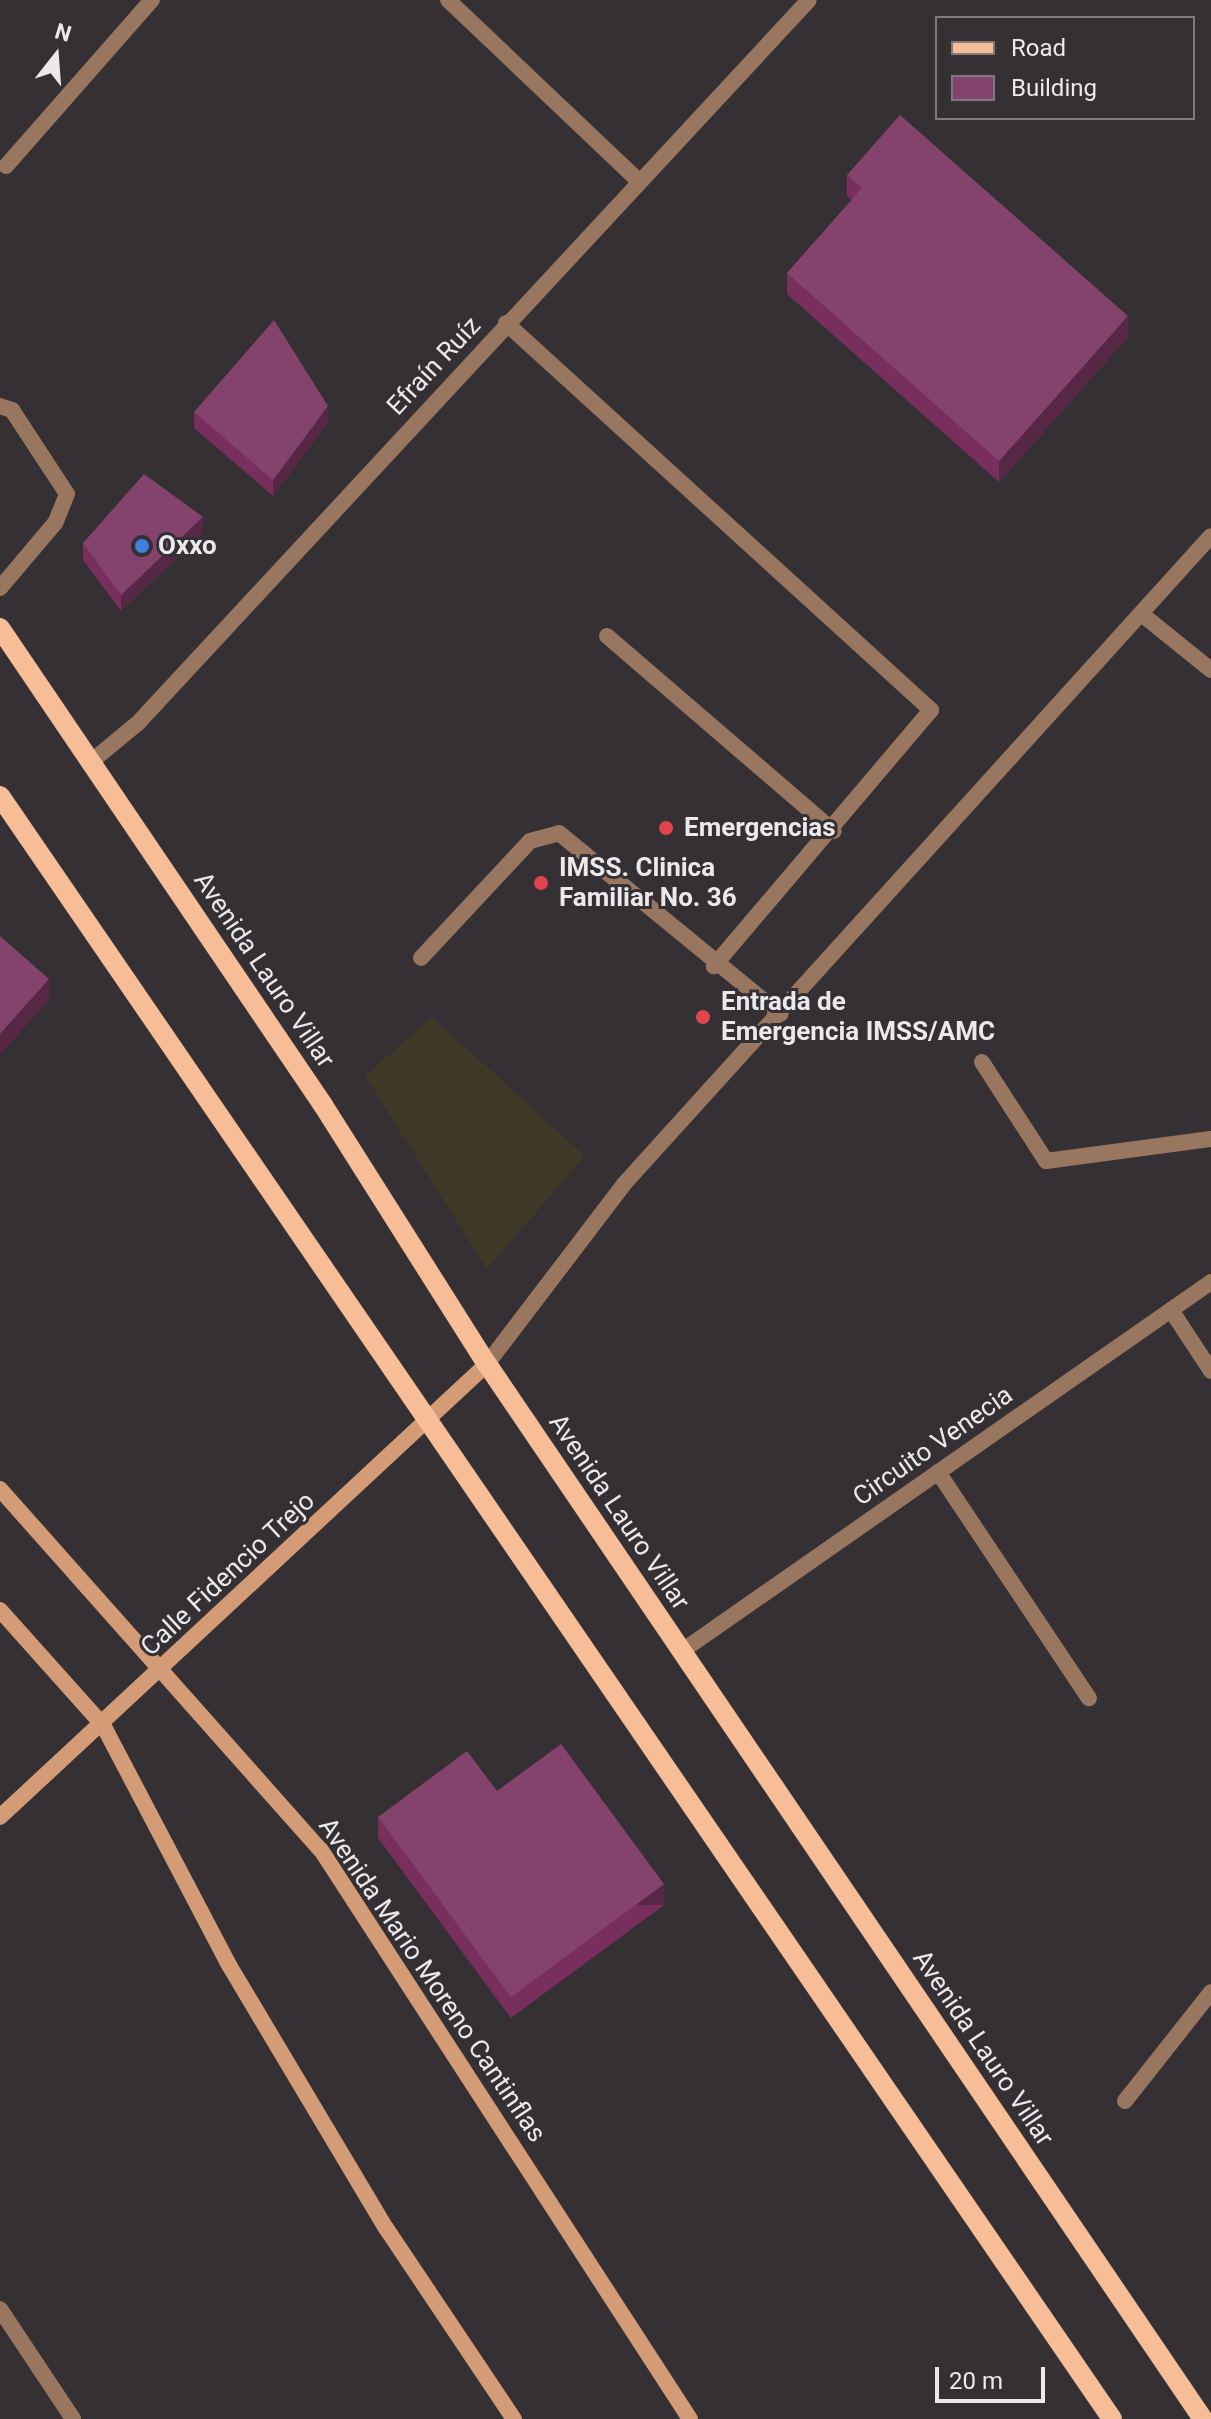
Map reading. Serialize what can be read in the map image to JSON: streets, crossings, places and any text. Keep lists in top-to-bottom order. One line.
{"streets":{"main road":["Avenida Lauro Villar","Calle Fidencio Trejo","Avenida Mario Moreno Cantinflas"],"street":["Efraín Ruíz","Circuito Venecia"]},"crossings":[["Efraín Ruíz","Avenida Lauro Villar"],["Avenida Lauro Villar","Circuito Venecia"],["Avenida Lauro Villar","Calle Fidencio Trejo"],["Calle Fidencio Trejo","Avenida Mario Moreno Cantinflas"]],"places":["Oxxo","Emergencias","IMSS. Clinica Familiar No. 36","Entrada de Emergencia IMSS/AMC"],"legend":["Road","Building"],"scale_bar":"20 m","north":"top"}
